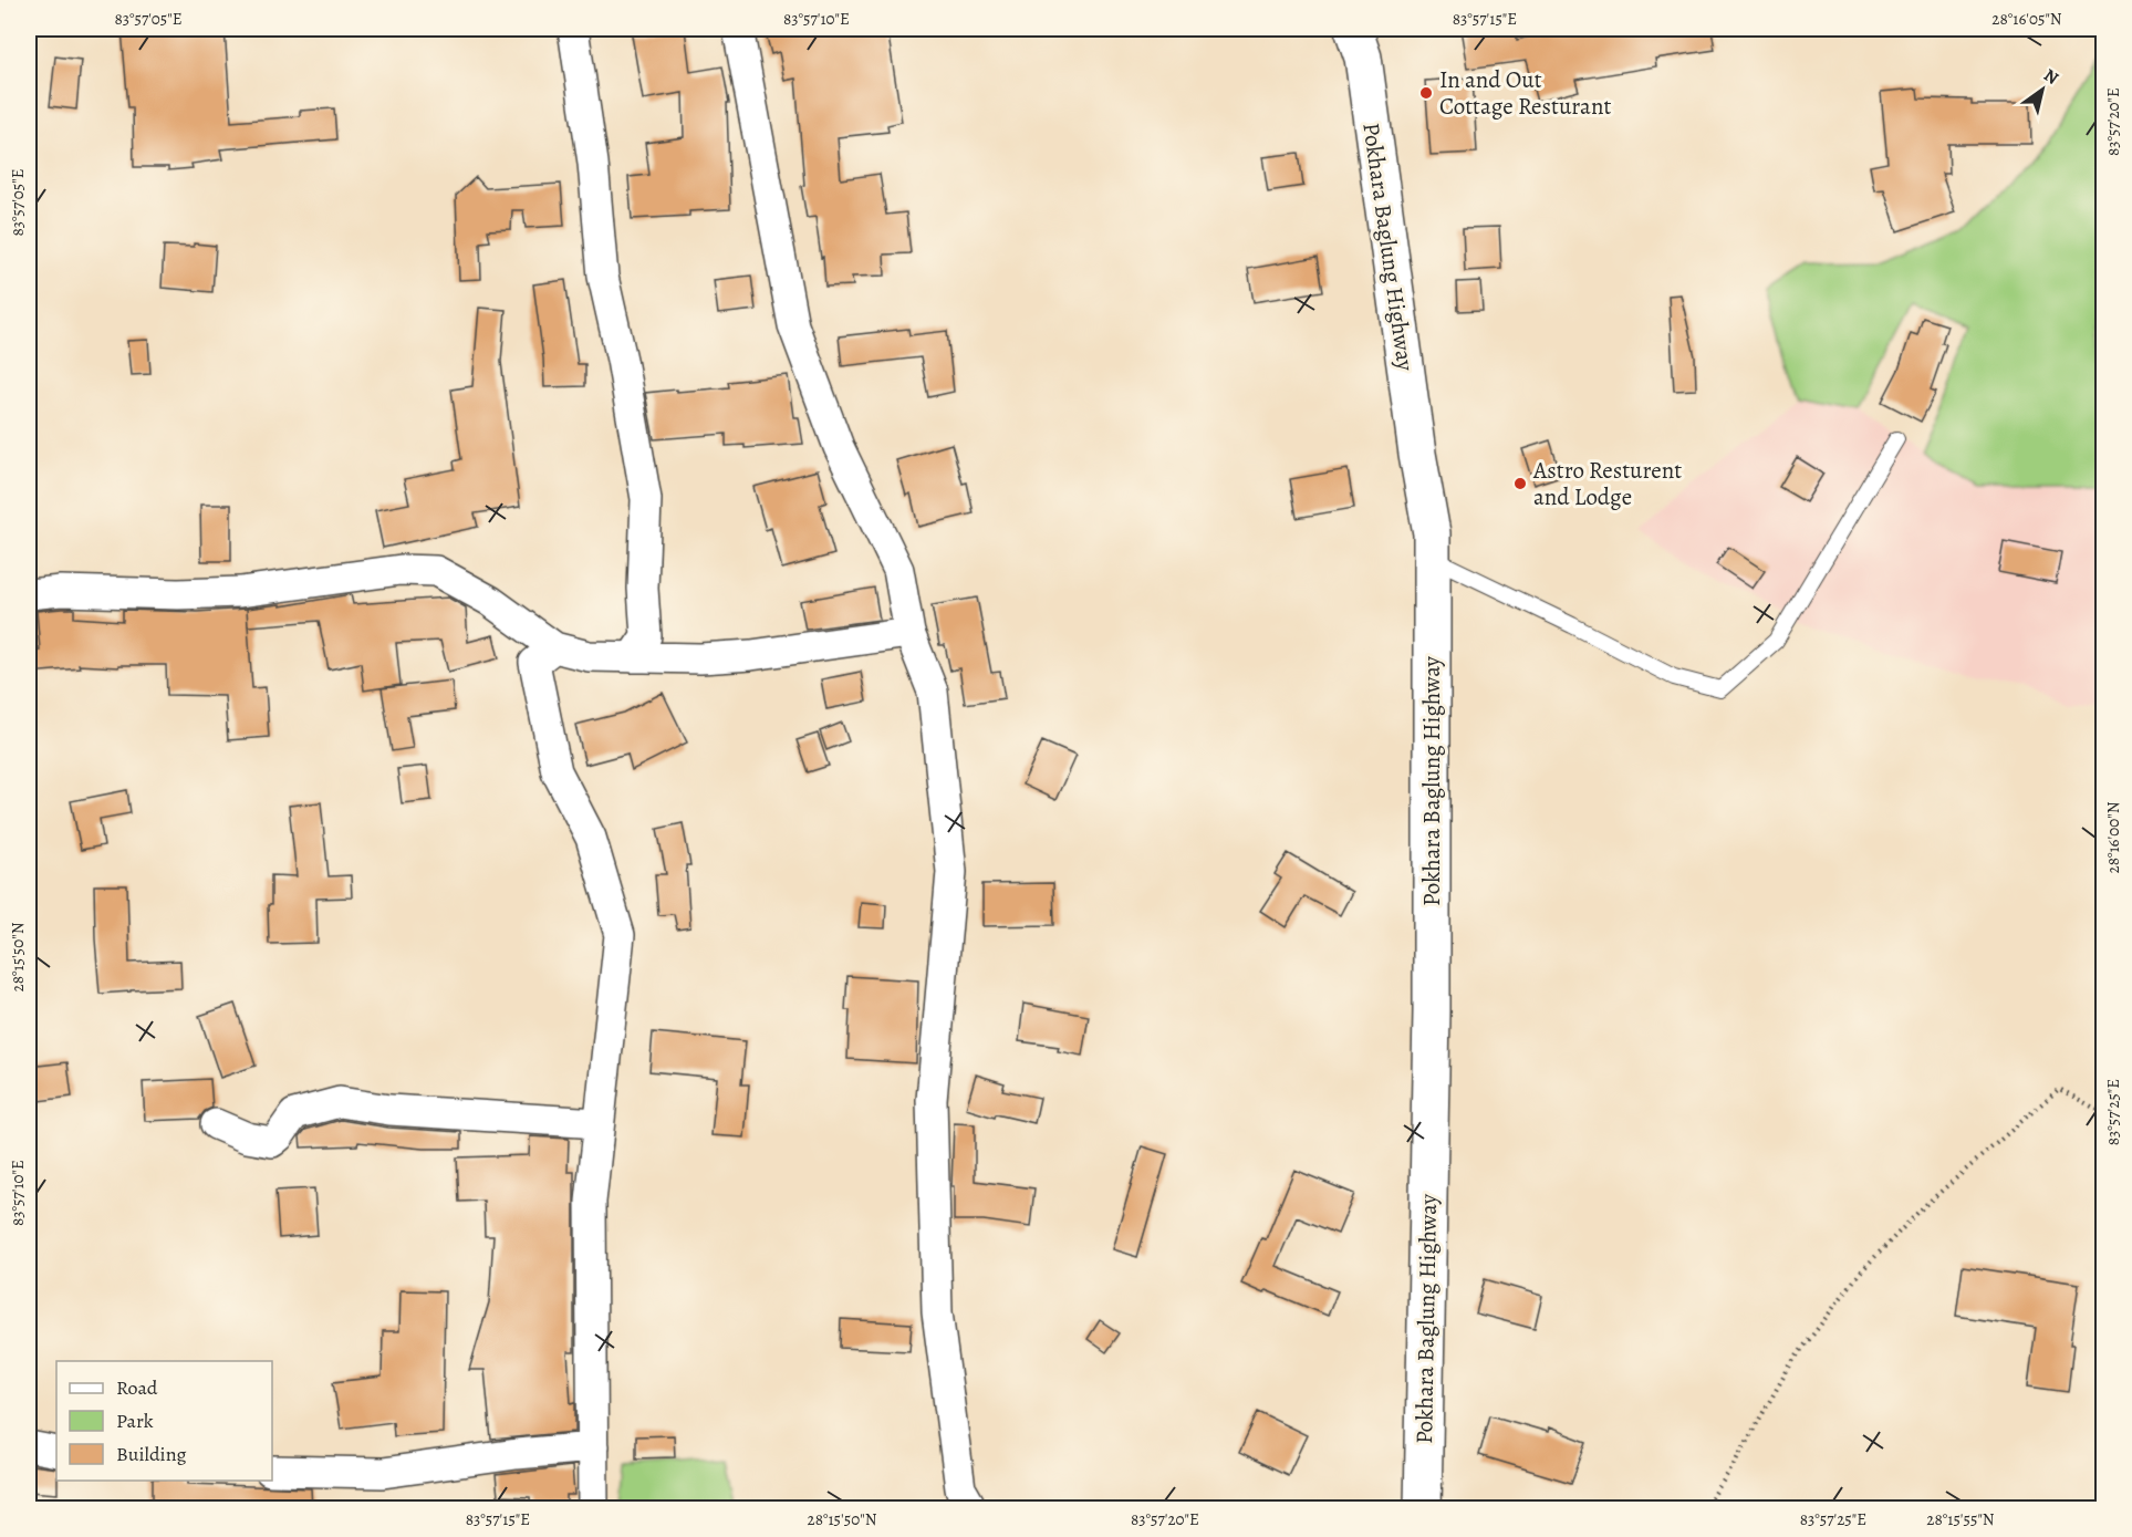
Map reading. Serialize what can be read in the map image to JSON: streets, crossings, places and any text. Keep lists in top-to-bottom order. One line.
{"streets":{"highway":["Pokhara Baglung Highway"]},"places":["In and Out Cottage Resturant","Astro Resturent and Lodge"],"legend":["Road","Park","Building"],"north":"top right","coordinates":["83°57'05\"E","83°57'10\"E","83°57'15\"E","28°16'05\"N","83°57'20\"E","28°16'00\"N","28°15'50\"N","83°57'25\"E","28°15'55\"N"]}
